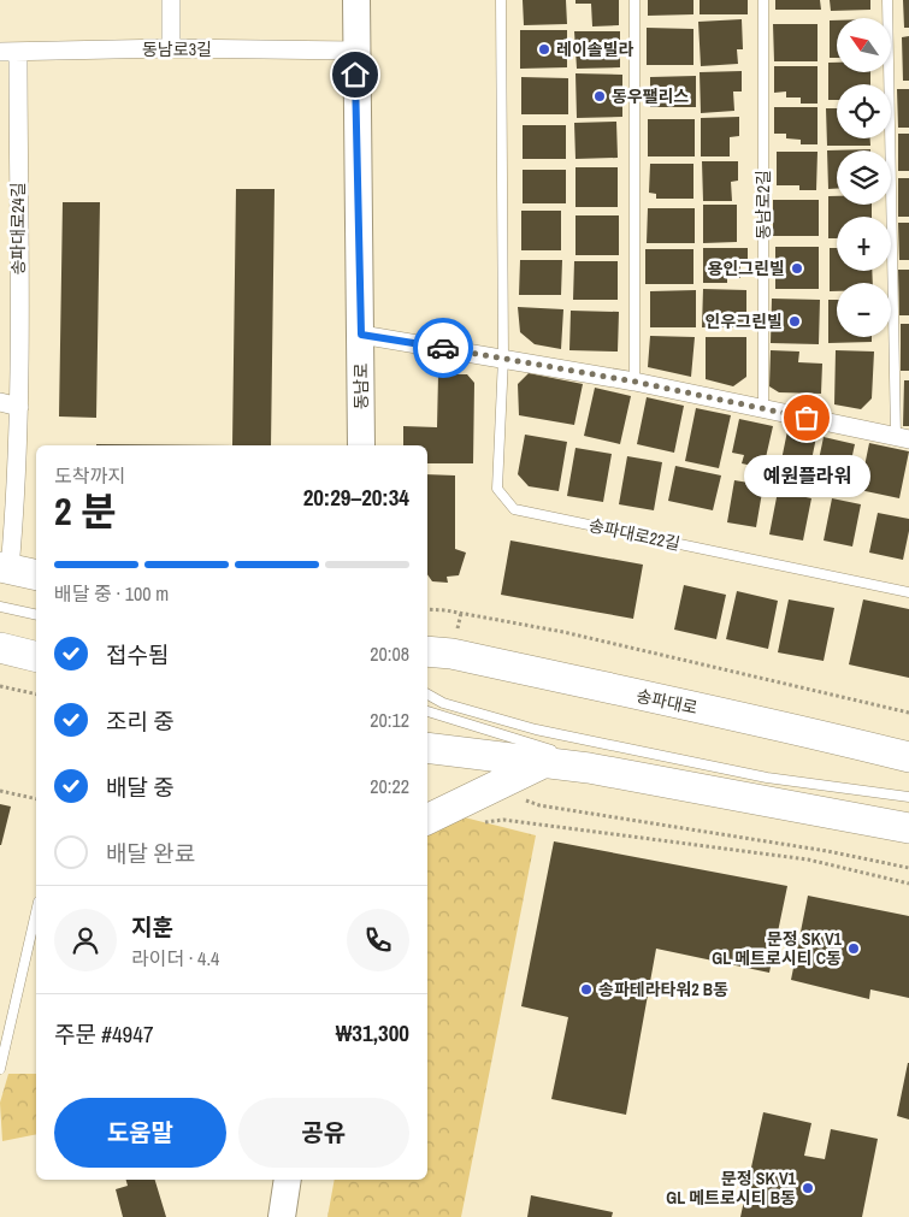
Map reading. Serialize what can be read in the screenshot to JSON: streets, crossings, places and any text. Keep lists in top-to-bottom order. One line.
{"streets":{"main road":["동남로","송파대로"],"street":["동남로3길","송파대로24길"],"lane":["동남로2길","송파대로22길"]},"crossings":[["동남로3길","송파대로24길"],["동남로3길","동남로"]],"places":["레이솔빌라","동우팰리스","용인그린빌","인우그린빌","예원플라워","문정 SK V1 GL 메트로시티 C동","송파테라타워2 B동","문정 SK V1 GL 메트로시티 B동"],"north":"top left","page":{"map_buttons":["+","−"],"heading":["2 분","도착까지","20:29–20:34"],"panel":["지훈","라이더 · 4.4","주문 #4947","₩31,300"],"bubble":"예원플라워","bar":"배달 중 · 100 m","list":[["접수됨","20:08"],["조리 중","20:12"],["배달 중","20:22"],"배달 완료"],"buttons":["도움말","공유"]}}
